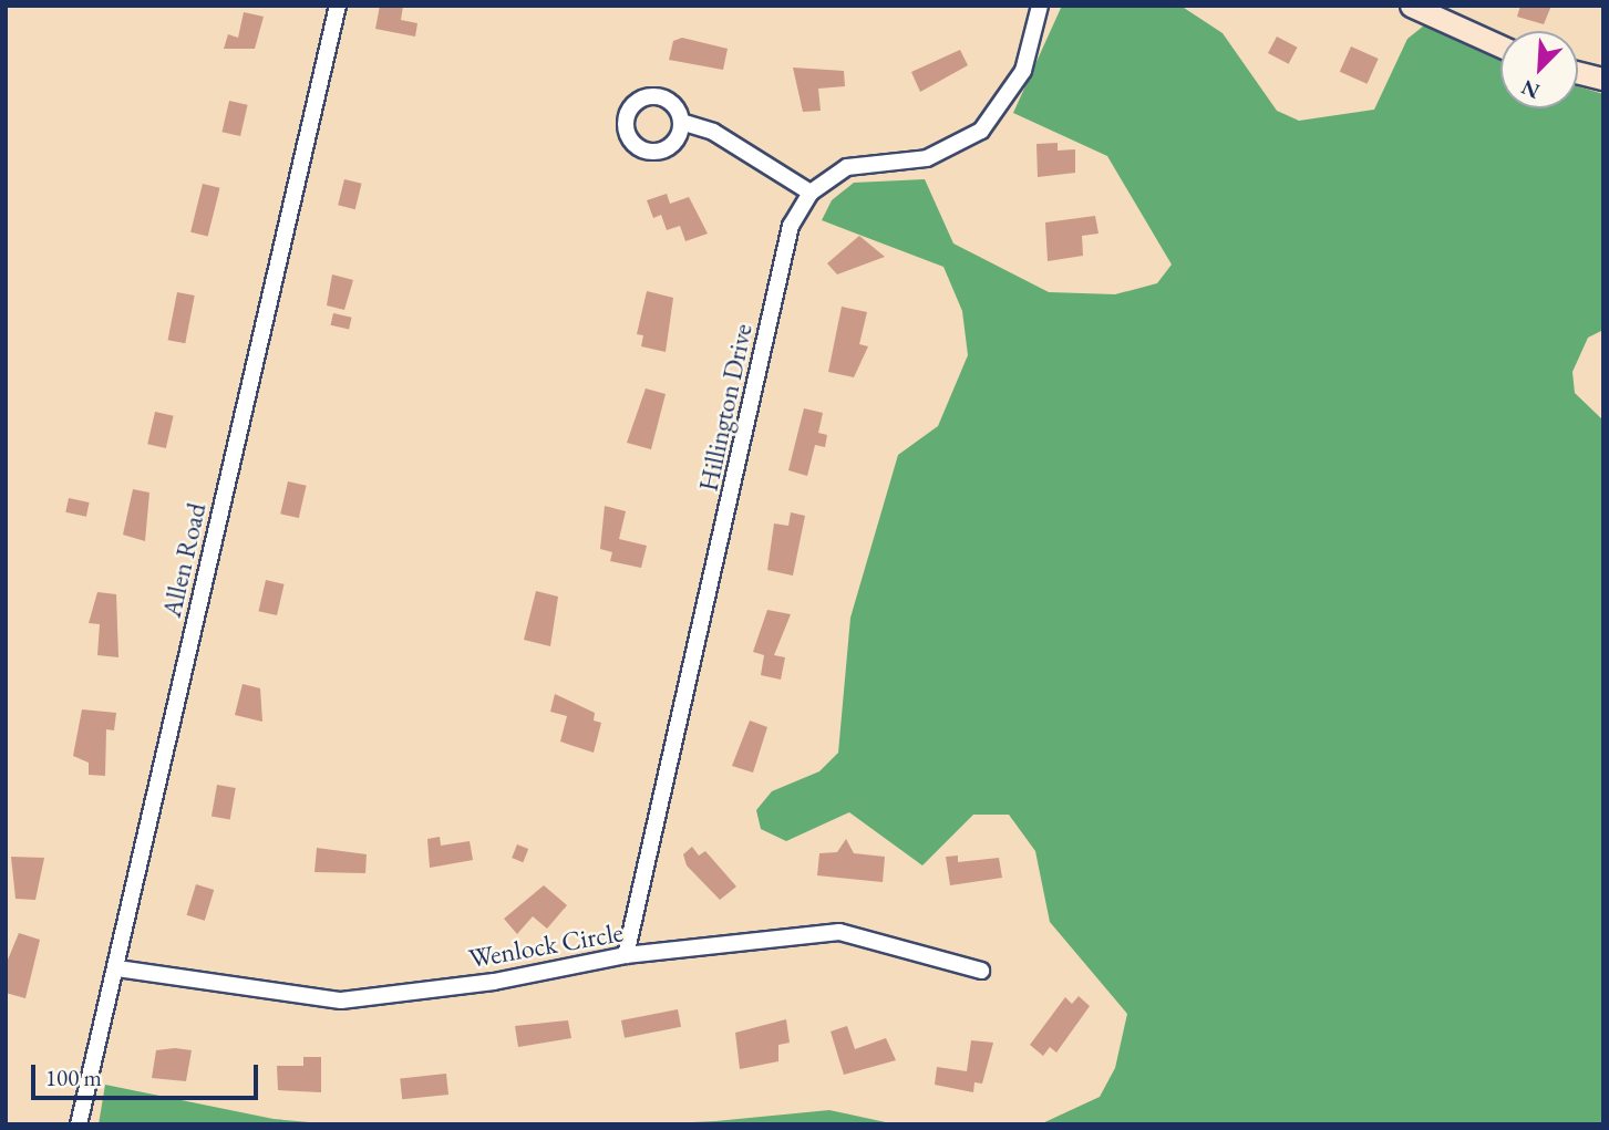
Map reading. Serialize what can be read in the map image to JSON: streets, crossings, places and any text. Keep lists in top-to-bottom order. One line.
{"streets":{"street":["Hillington Drive","Allen Road","Wenlock Circle"]},"crossings":[["Hillington Drive","Wenlock Circle"],["Allen Road","Wenlock Circle"]],"scale_bar":"100 m","north":"bottom left"}
